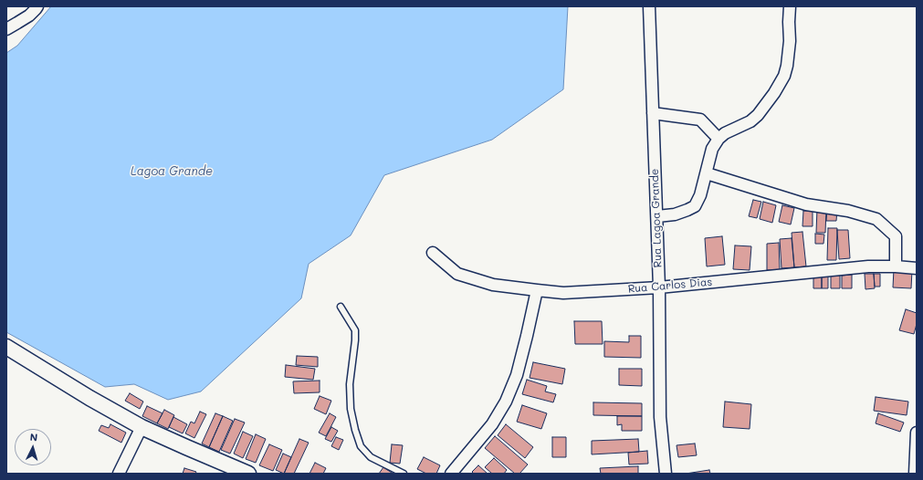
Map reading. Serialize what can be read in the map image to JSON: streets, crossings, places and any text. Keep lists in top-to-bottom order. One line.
{"streets":{"street":["Rua Lagoa Grande","Rua Carlos Dias"]},"crossings":[["Rua Lagoa Grande","Rua Carlos Dias"]],"water":["Lagoa Grande"],"north":"top"}
